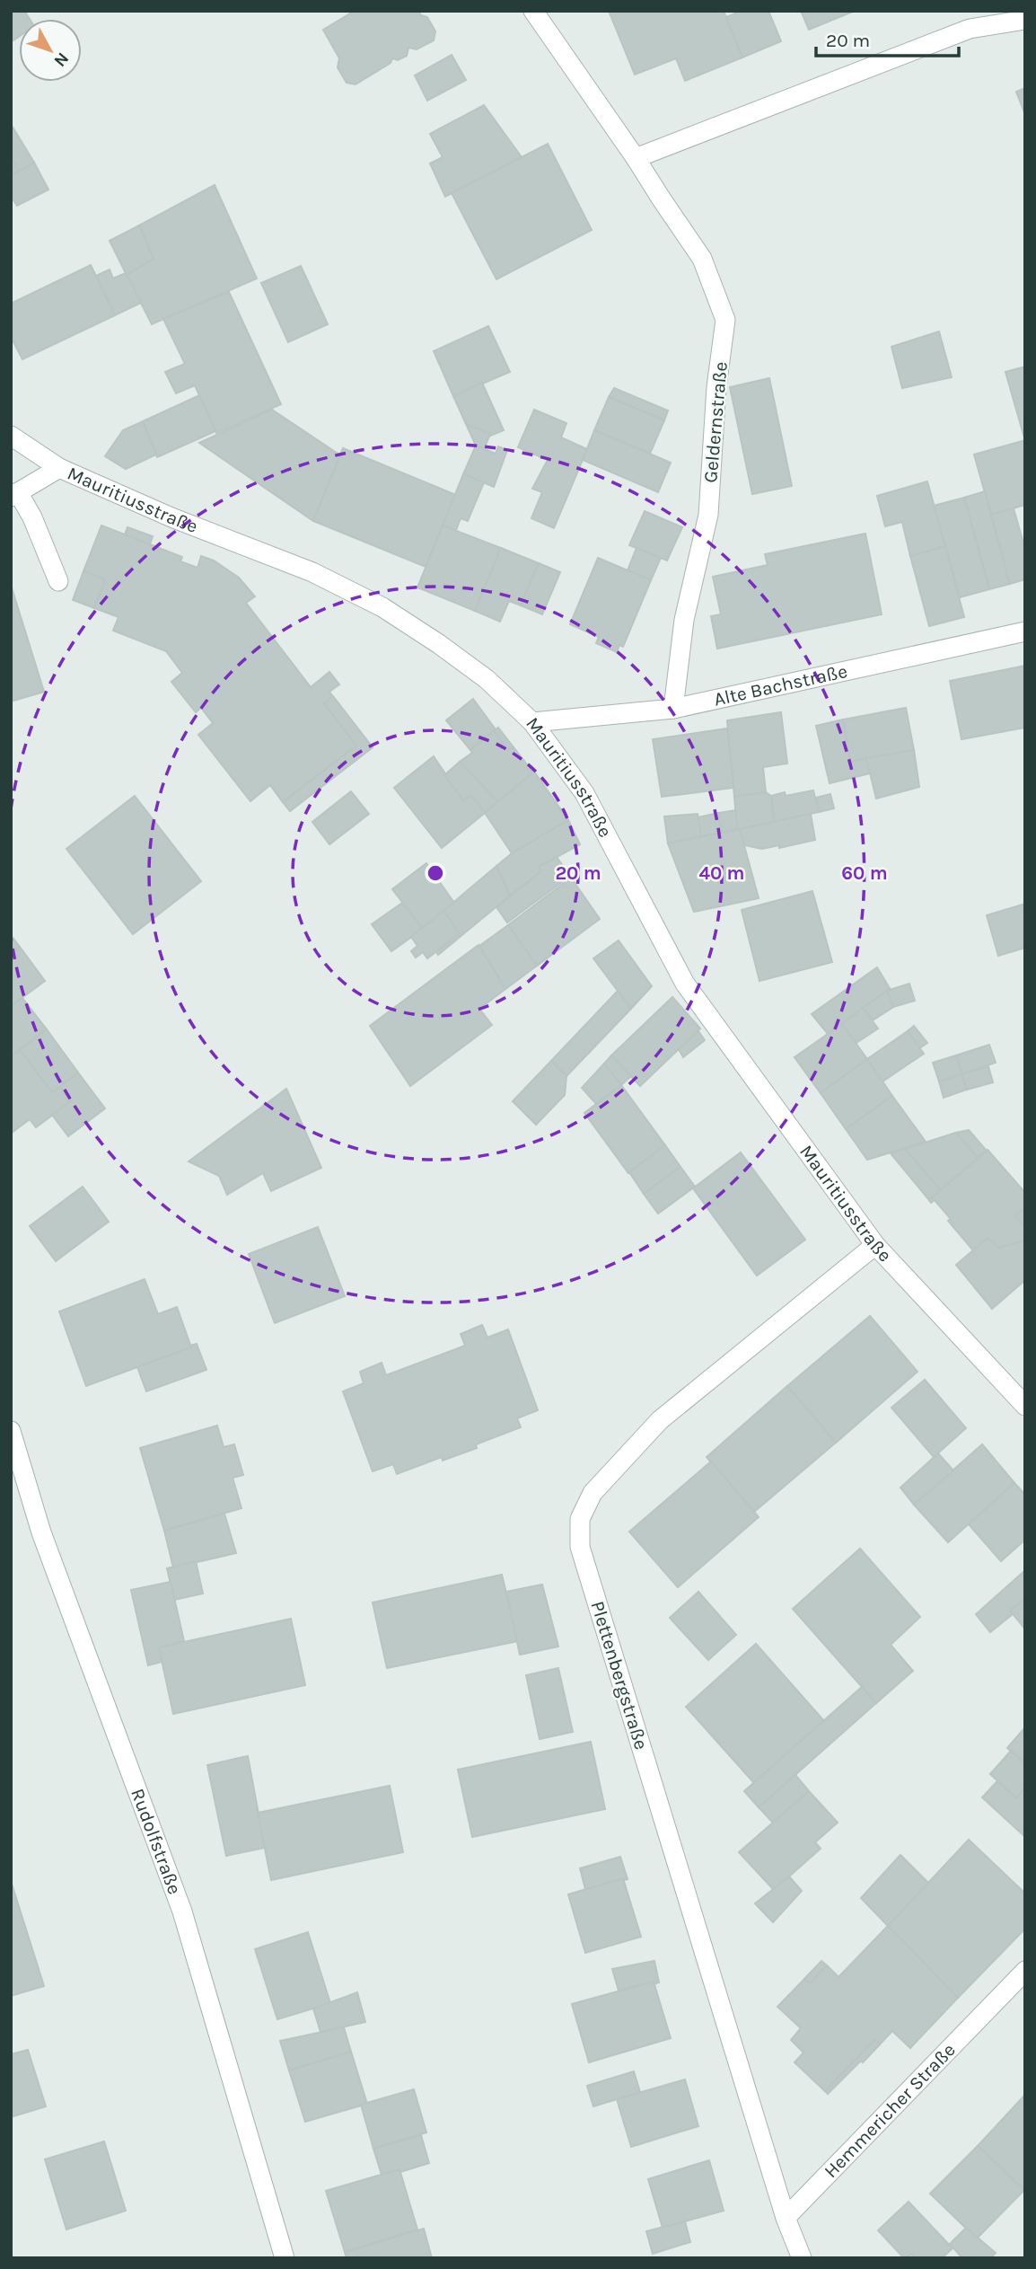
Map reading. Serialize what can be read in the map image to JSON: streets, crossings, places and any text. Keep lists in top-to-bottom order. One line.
{"streets":{"street":["Geldernstraße","Mauritiusstraße","Alte Bachstraße","Plettenbergstraße","Rudolfstraße","Hemmericher Straße"]},"crossings":[["Geldernstraße","Alte Bachstraße"],["Mauritiusstraße","Alte Bachstraße"],["Mauritiusstraße","Plettenbergstraße"],["Plettenbergstraße","Hemmericher Straße"]],"scale_bar":"20 m","north":"bottom right","rings":["20 m","40 m","60 m"]}
